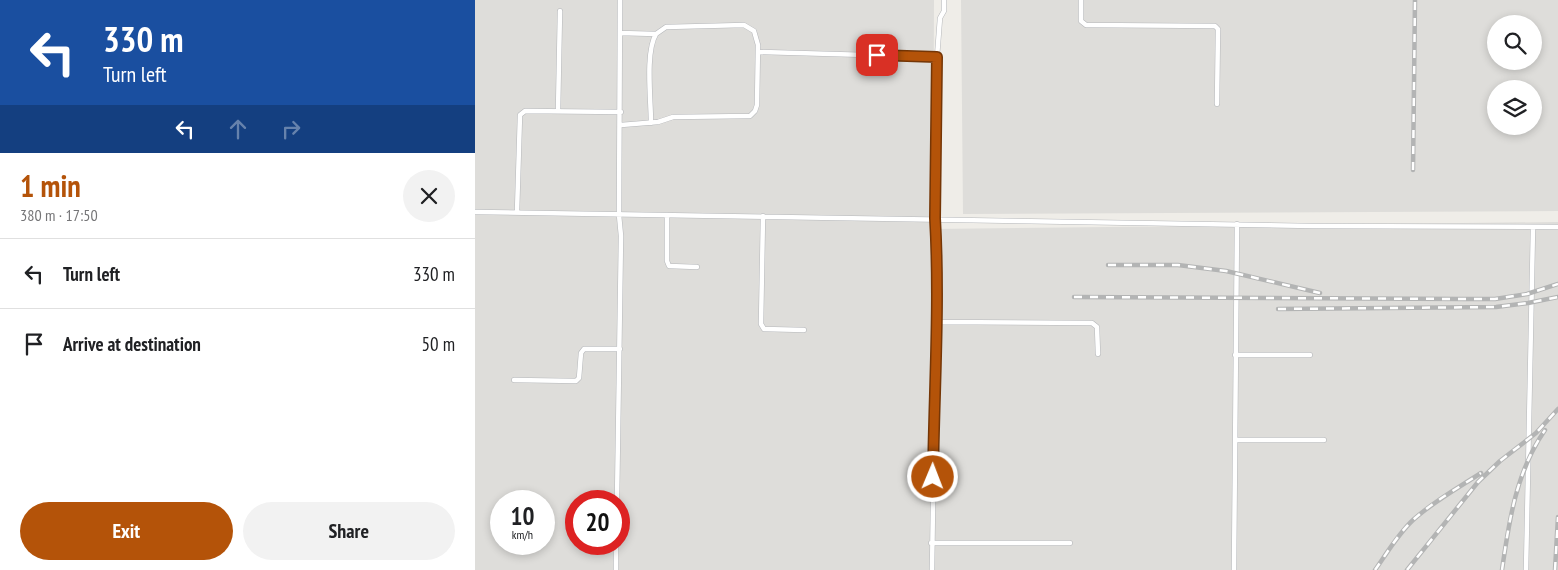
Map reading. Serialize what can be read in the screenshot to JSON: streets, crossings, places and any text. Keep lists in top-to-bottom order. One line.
{"page":{"turn":["330 m","Turn left"],"heading":["1 min","380 m · 17:50"],"list":[{"name":"Turn left","value":"330 m"},{"name":"Arrive at destination","value":"50 m"}],"speed":"10 km/h","limit":"20","buttons":["Exit","Share"]}}
